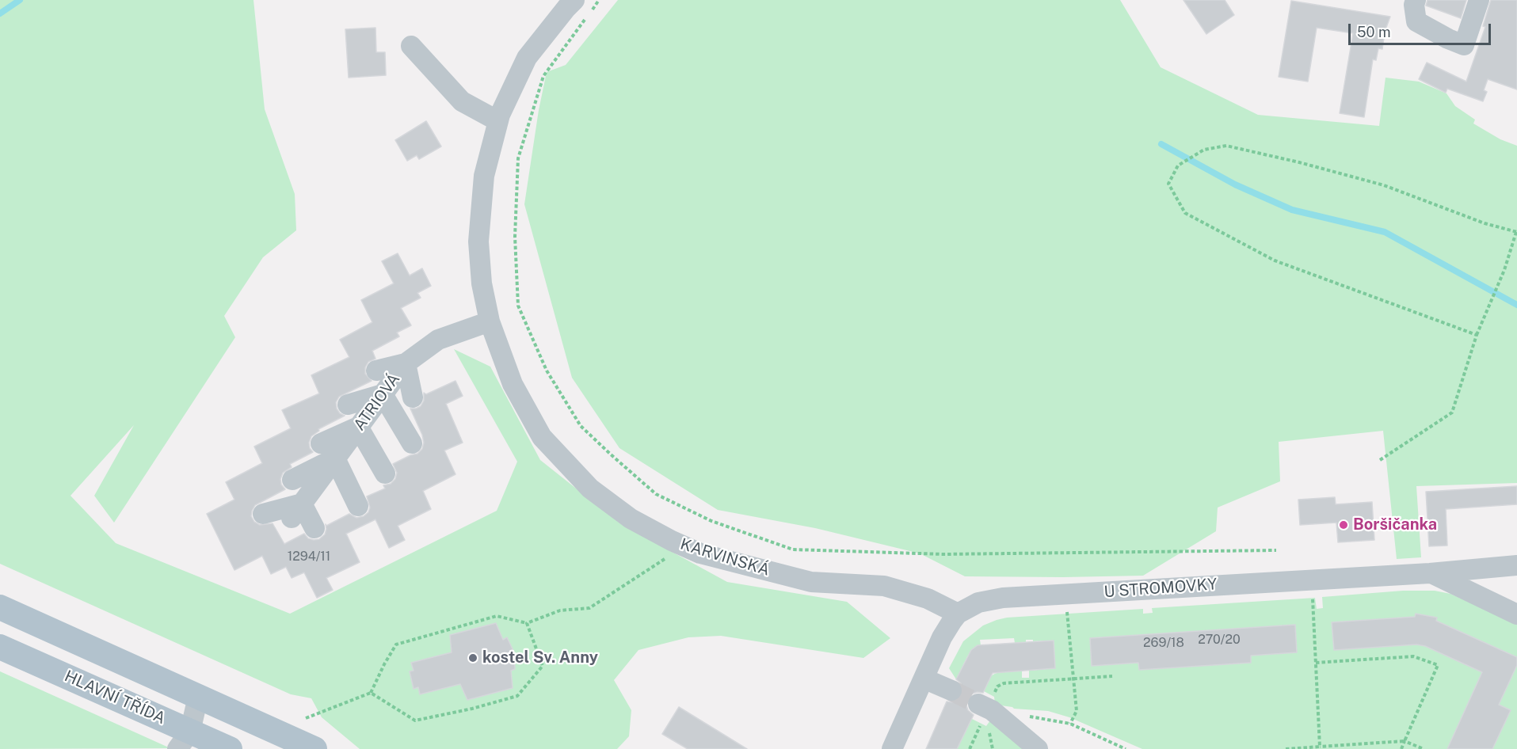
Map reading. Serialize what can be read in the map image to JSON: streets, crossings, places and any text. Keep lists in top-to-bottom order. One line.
{"streets":{"main road":["HLAVNÍ TŘÍDA"],"street":["ATRIOVÁ","KARVINSKÁ","U STROMOVKY"]},"crossings":[["ATRIOVÁ","KARVINSKÁ"],["KARVINSKÁ","U STROMOVKY"]],"places":["Boršičanka","kostel Sv. Anny"],"house_numbers":["1294/11","270/20","269/18"],"scale_bar":"50 m"}
